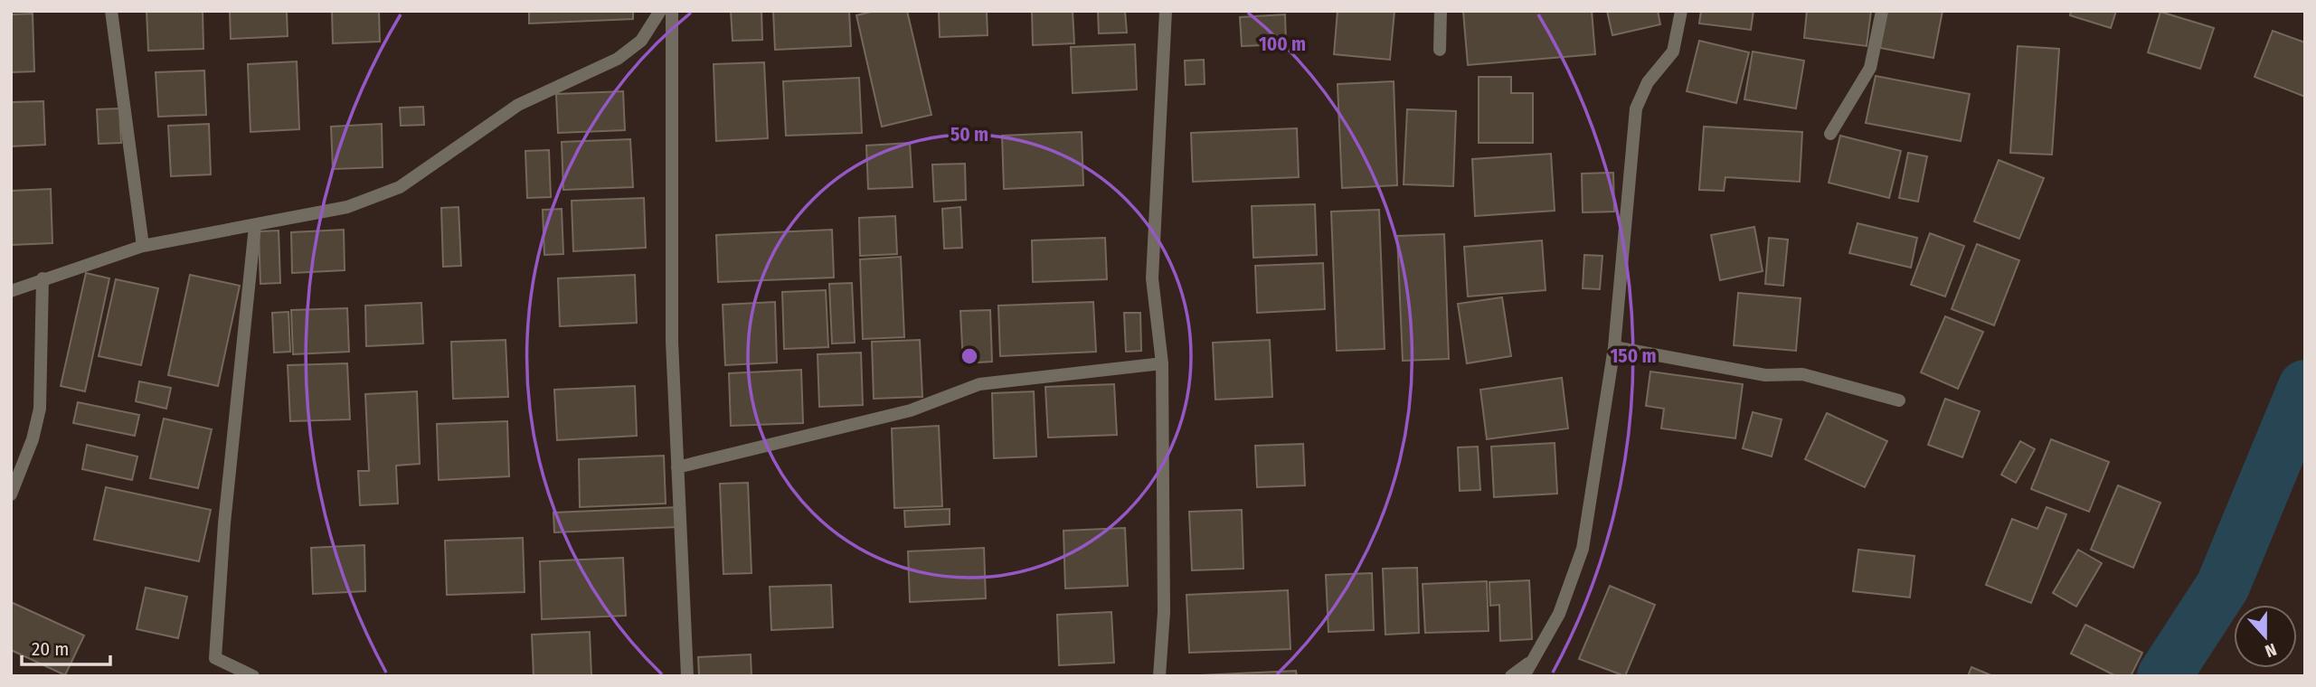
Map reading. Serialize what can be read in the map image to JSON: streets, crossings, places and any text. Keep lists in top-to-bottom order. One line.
{"scale_bar":"20 m","north":"bottom","rings":["100 m","50 m","150 m"]}
